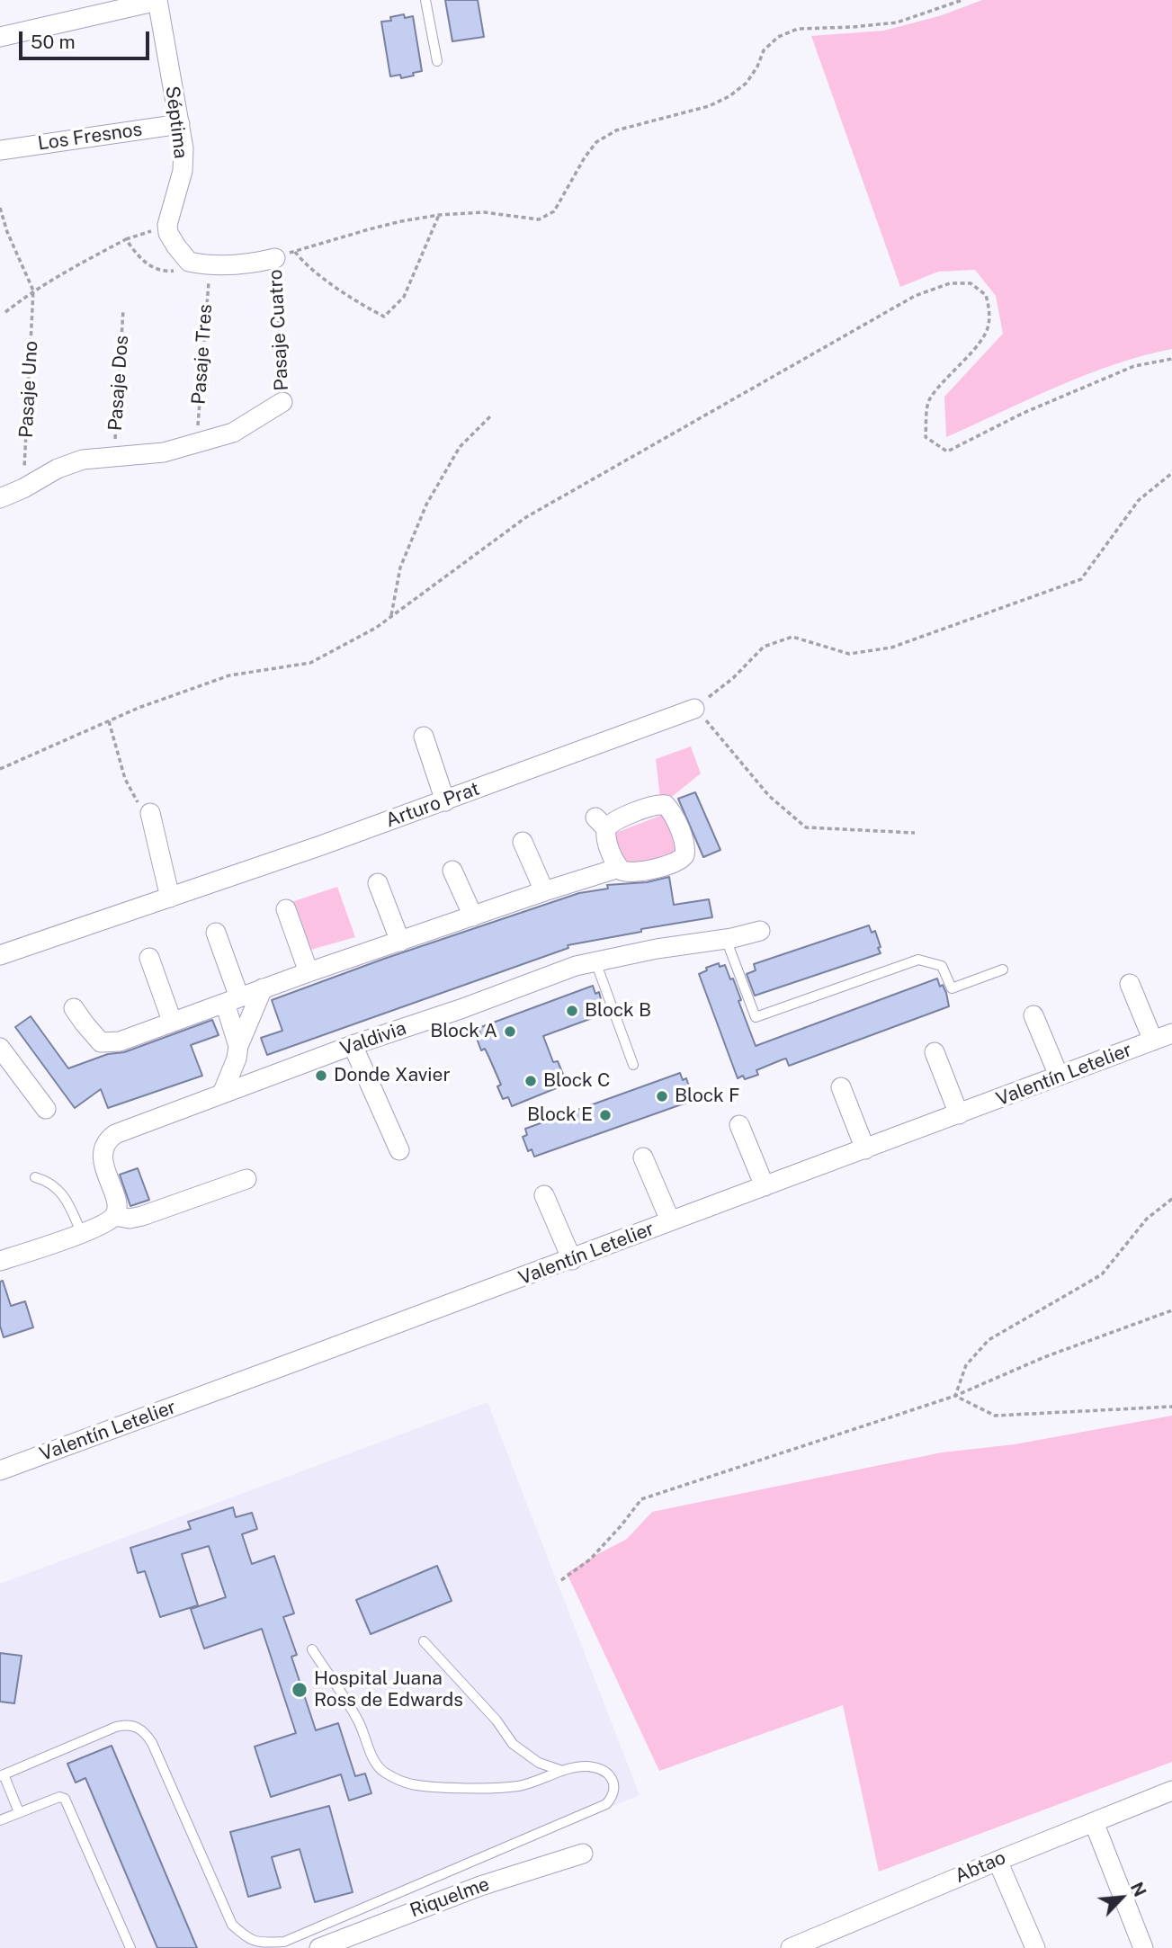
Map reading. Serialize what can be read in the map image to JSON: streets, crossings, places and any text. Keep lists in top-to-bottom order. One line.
{"streets":{"street":["Séptima","Los Fresnos","Arturo Prat","Valdivia","Valentín Letelier","Abtao","Riquelme"],"path":["Pasaje Cuatro","Pasaje Tres","Pasaje Dos","Pasaje Uno"]},"crossings":[["Séptima","Los Fresnos"]],"places":["Block B","Block A","Donde Xavier","Block C","Block F","Block E","Hospital Juana Ross de Edwards"],"scale_bar":"50 m","north":"top right"}
